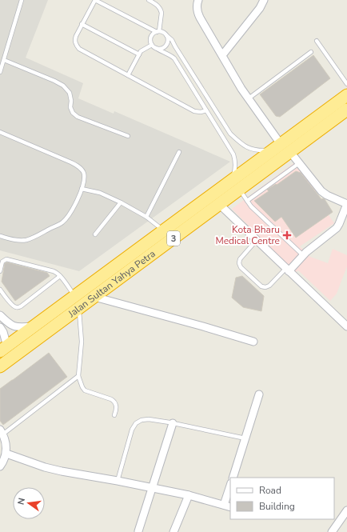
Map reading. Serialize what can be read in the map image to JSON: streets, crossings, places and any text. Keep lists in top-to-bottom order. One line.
{"streets":{"highway":["3","Jalan Sultan Yahya Petra"]},"places":{"health":["Kota Bharu Medical Centre"]},"legend":["Road","Building"],"north":"left"}
